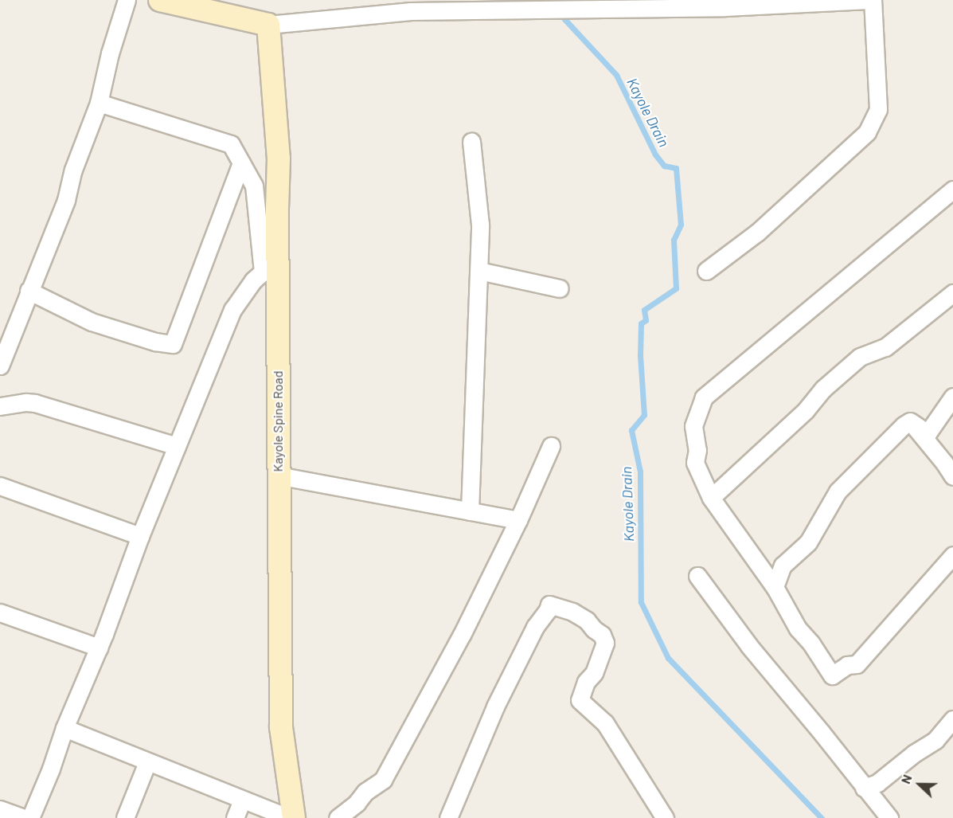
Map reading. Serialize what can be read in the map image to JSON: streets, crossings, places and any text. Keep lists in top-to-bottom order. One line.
{"streets":{"main road":["Kayole Spine Road"]},"water":["Kayole Drain"],"north":"left"}
